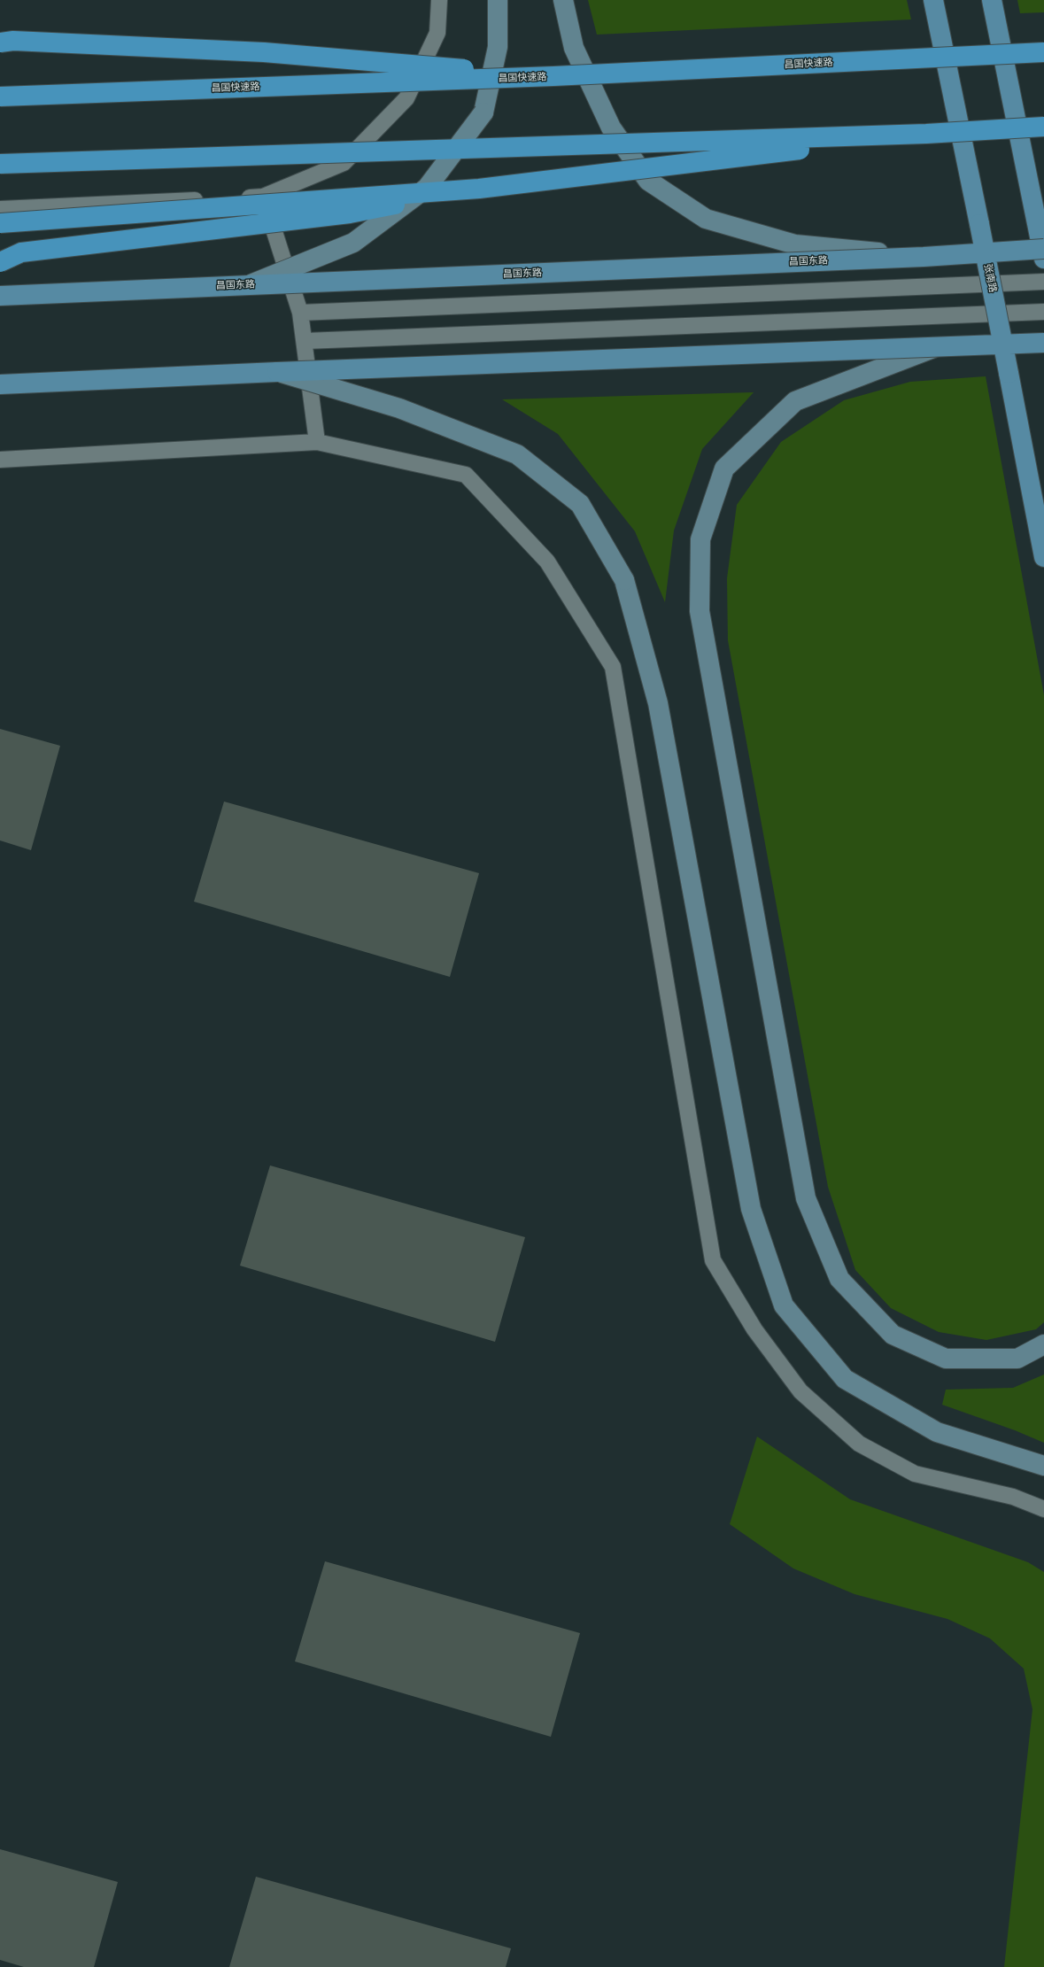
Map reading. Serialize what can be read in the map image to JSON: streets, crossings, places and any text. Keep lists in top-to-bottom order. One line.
{"streets":{"highway":["昌国快速路"],"main road":["昌国东路","张南路"]}}
